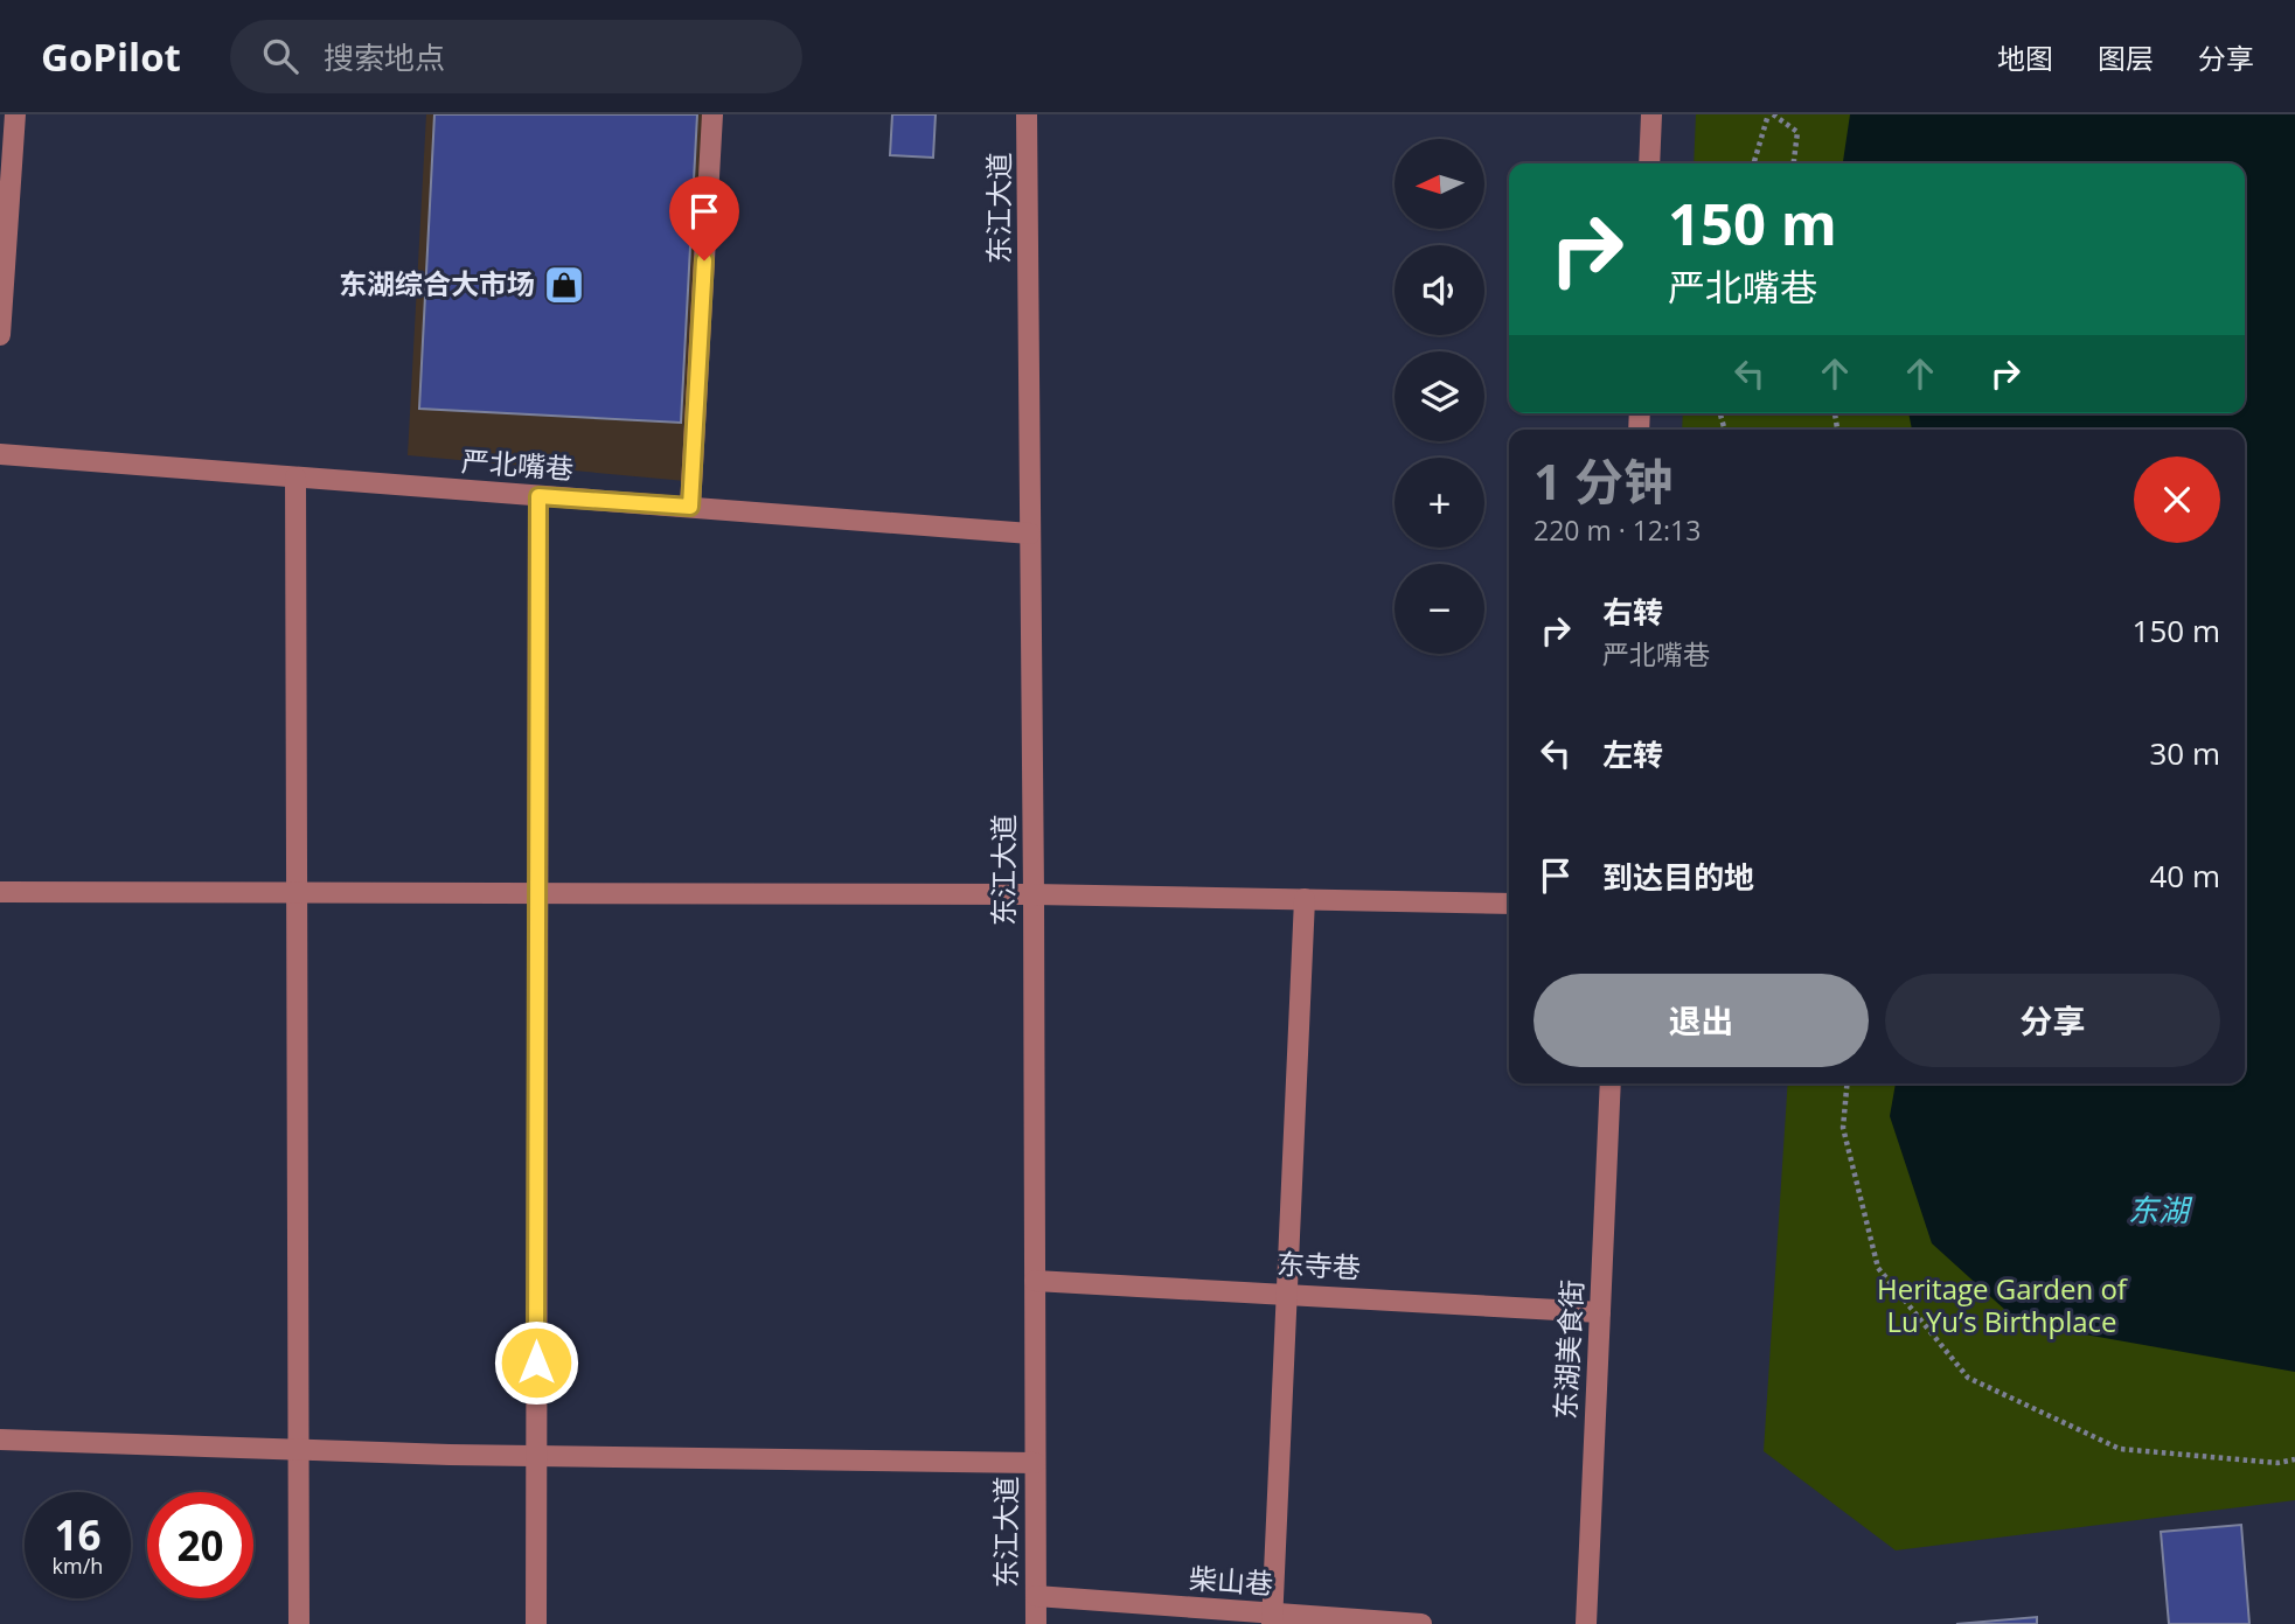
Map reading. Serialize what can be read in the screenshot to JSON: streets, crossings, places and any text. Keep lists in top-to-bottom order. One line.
{"streets":{"street":["东江大道","严北嘴巷","东寺巷","东湖美食街","柴山巷"]},"crossings":[["东江大道","严北嘴巷"],["东江大道","东寺巷"],["东江大道","柴山巷"],["东寺巷","东湖美食街"]],"water":["东湖"],"parks":["Heritage Garden of Lu Yu’s Birthplace"],"places":{"shop":["东湖综合大市场"]},"north":"left","page":{"header":"GoPilot","search":"搜索地点","nav":["地图","图层","分享"],"map_buttons":["+","−"],"turn":["150 m","严北嘴巷"],"heading":["1 分钟","220 m · 12:13"],"list":[{"name":"右转","note":"严北嘴巷","value":"150 m"},{"name":"左转","value":"30 m"},{"name":"到达目的地","value":"40 m"}],"buttons":["退出","分享"],"speed":"16 km/h","limit":"20"}}
